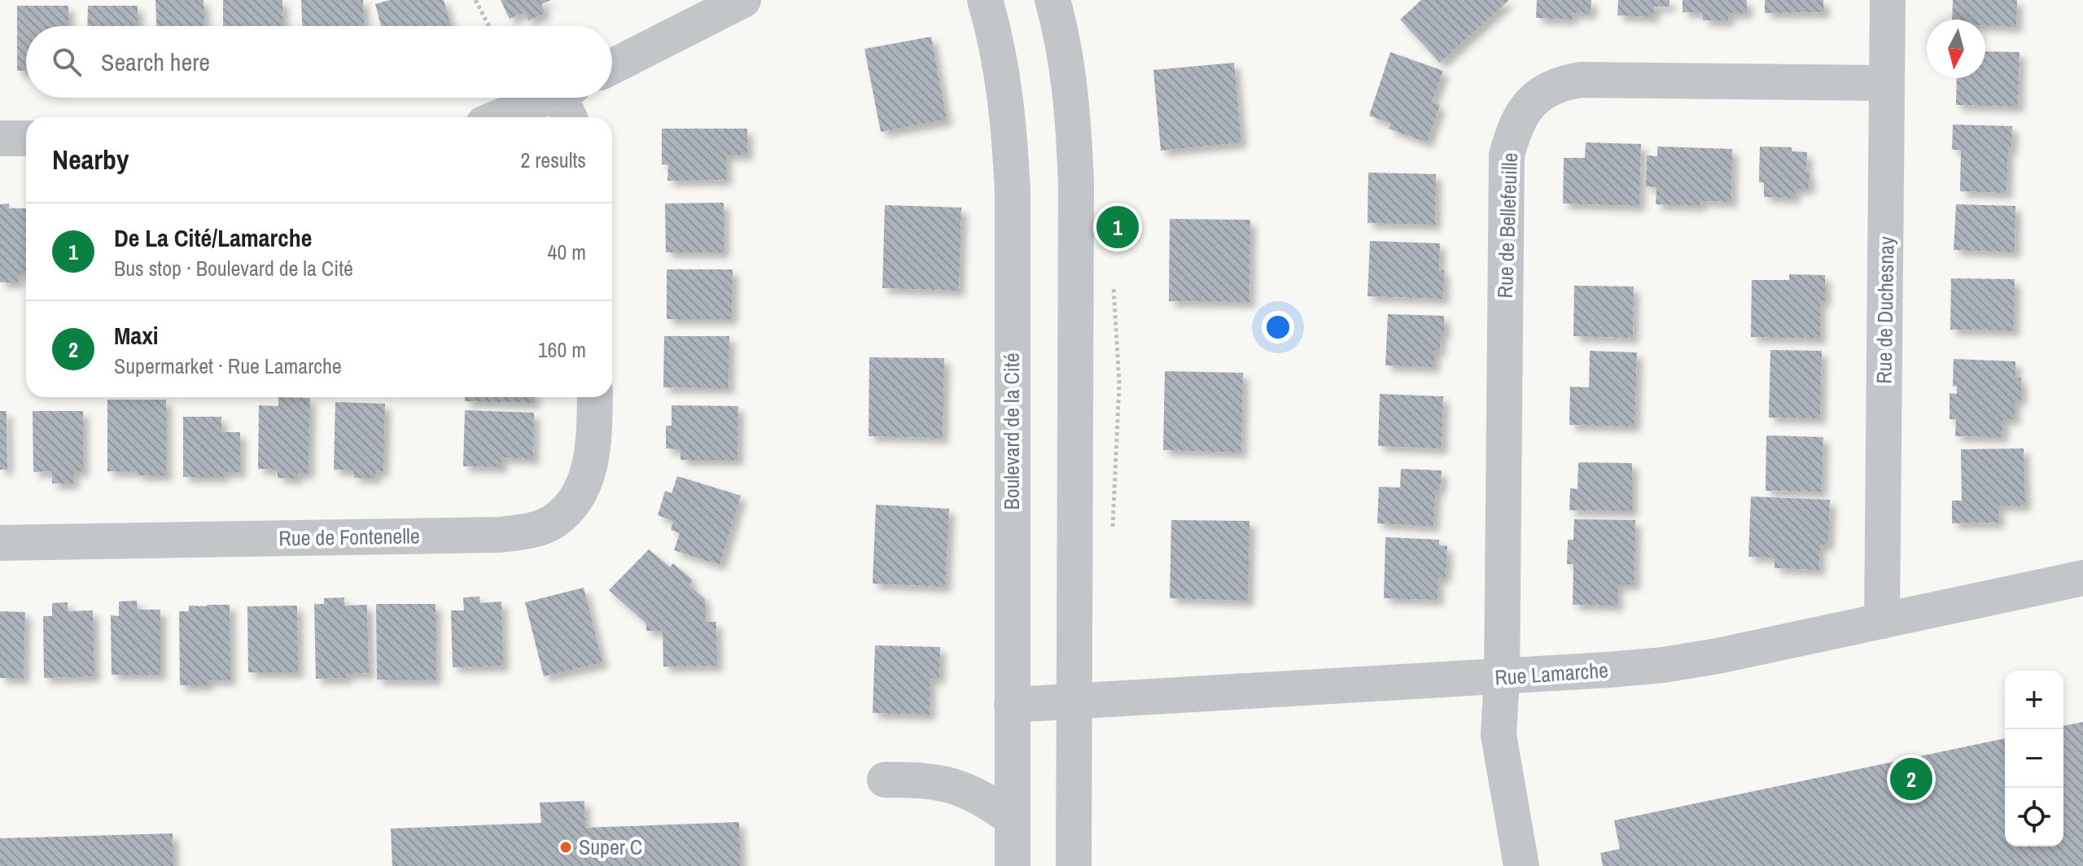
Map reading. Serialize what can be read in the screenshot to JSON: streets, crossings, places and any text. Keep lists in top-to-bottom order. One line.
{"streets":{"street":["Rue de Bellefeuille","Rue de Duchesnay","Boulevard de la Cité","Rue de Fontenelle","Rue Lamarche"]},"crossings":[["Rue de Bellefeuille","Rue de Duchesnay"],["Rue de Bellefeuille","Rue Lamarche"],["Rue de Duchesnay","Rue Lamarche"],["Boulevard de la Cité","Rue Lamarche"]],"places":["Super C"],"north":"bottom","page":{"search":"Search here","heading":["Nearby","2 results"],"list":[{"mark":"1","name":"De La Cité/Lamarche","note":"Bus stop · Boulevard de la Cité","value":"40 m"},{"mark":"2","name":"Maxi","note":"Supermarket · Rue Lamarche","value":"160 m"}],"pins":["1","2"],"map_buttons":["+","−"]}}
